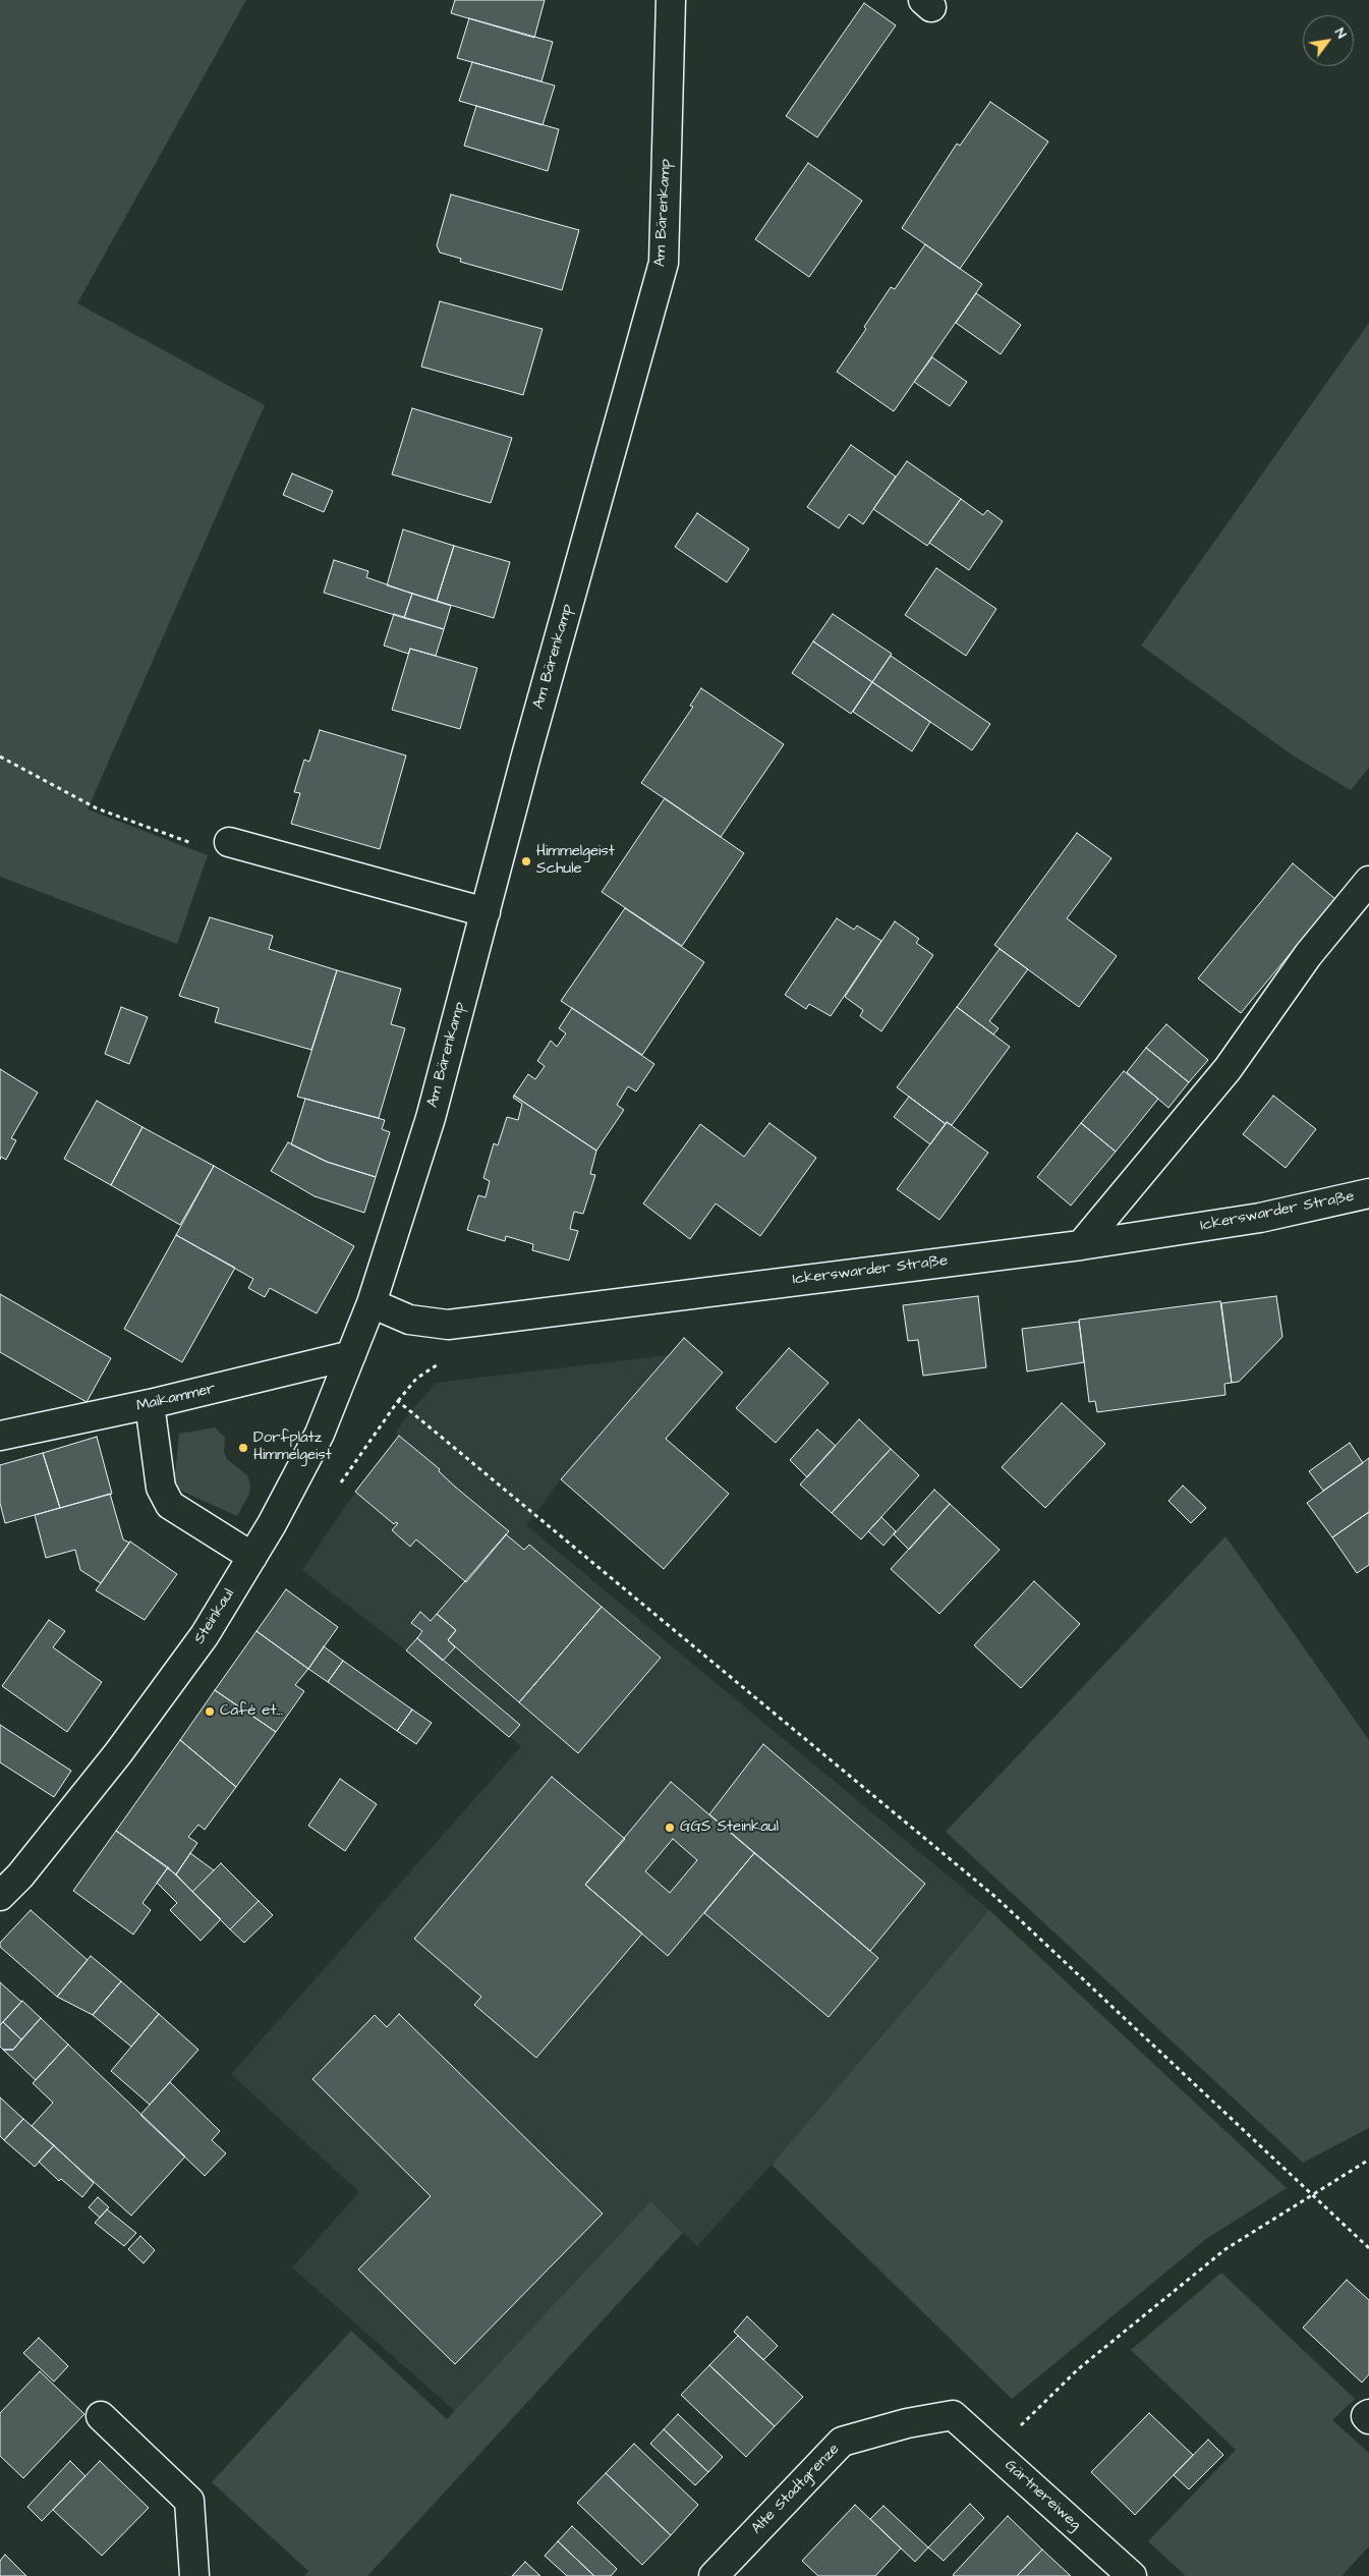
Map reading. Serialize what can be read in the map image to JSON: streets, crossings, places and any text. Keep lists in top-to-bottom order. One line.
{"streets":{"street":["Am Bärenkamp","Ickerswarder Straße","Maikammer","Steinkaul","Alte Stadtgrenze","Gärtnereiweg"]},"crossings":[["Am Bärenkamp","Ickerswarder Straße"],["Am Bärenkamp","Steinkaul"],["Ickerswarder Straße","Steinkaul"],["Maikammer","Steinkaul"],["Alte Stadtgrenze","Gärtnereiweg"]],"places":["Himmelgeist Schule","Dorfplatz Himmelgeist","Café et...","GGS Steinkaul"],"north":"top right"}
